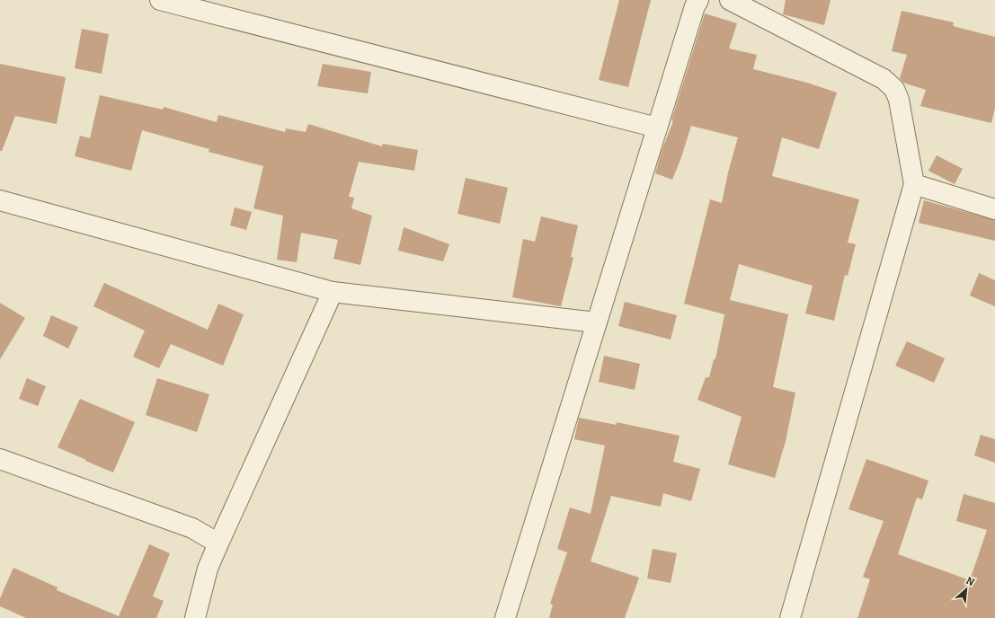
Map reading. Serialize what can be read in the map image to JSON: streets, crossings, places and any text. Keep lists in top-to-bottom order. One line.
{"north":"top right"}
